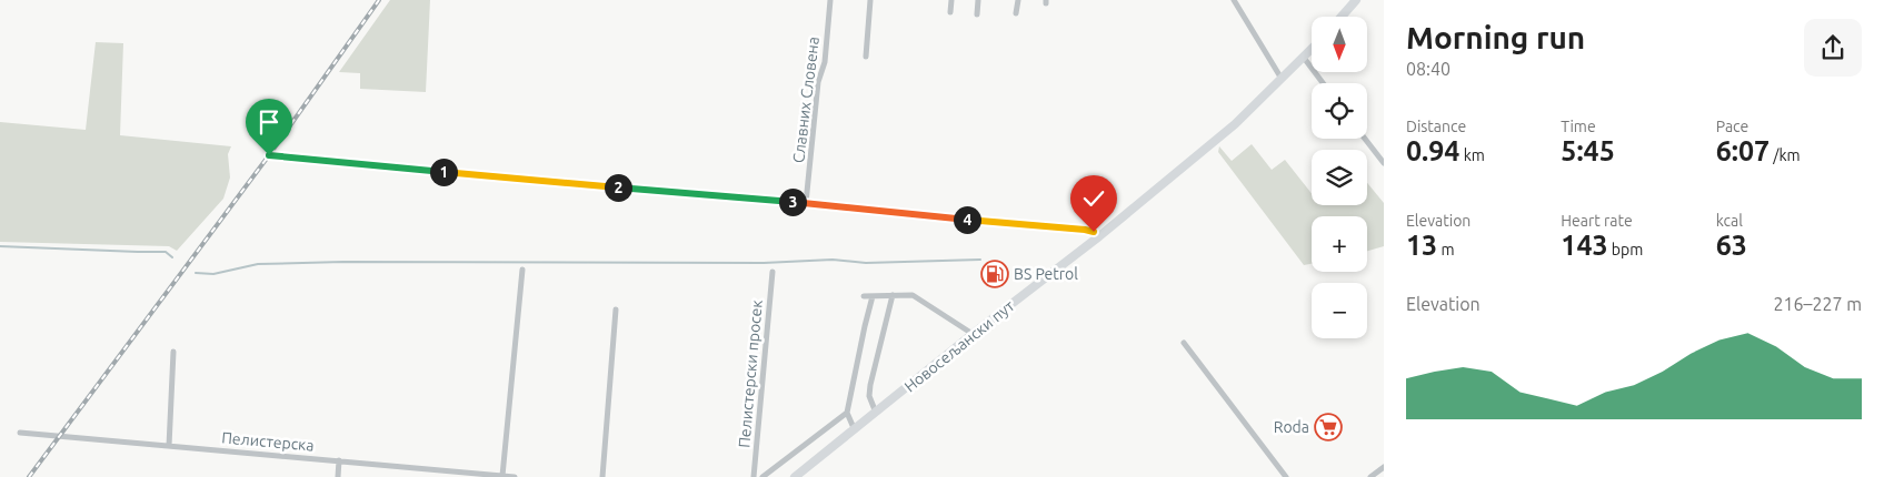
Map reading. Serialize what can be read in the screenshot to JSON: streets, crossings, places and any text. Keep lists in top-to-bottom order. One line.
{"streets":{"main road":["Новосељански пут"],"street":["Славних Словена","Пелистерски просек","Пелистерска"]},"places":{"fuel station":["BS Petrol"],"supermarket":["Roda"]},"north":"bottom","page":{"heading":["Morning run","08:40"],"map_buttons":["+","−"],"stats":[["Distance","0.94 km"],["Time","5:45"],["Pace","6:07 /km"],["Elevation","13 m"],["Heart rate","143 bpm"],["kcal","63"]],"pins":["1","2","3","4"],"chart":["Elevation","216–227 m"]}}
